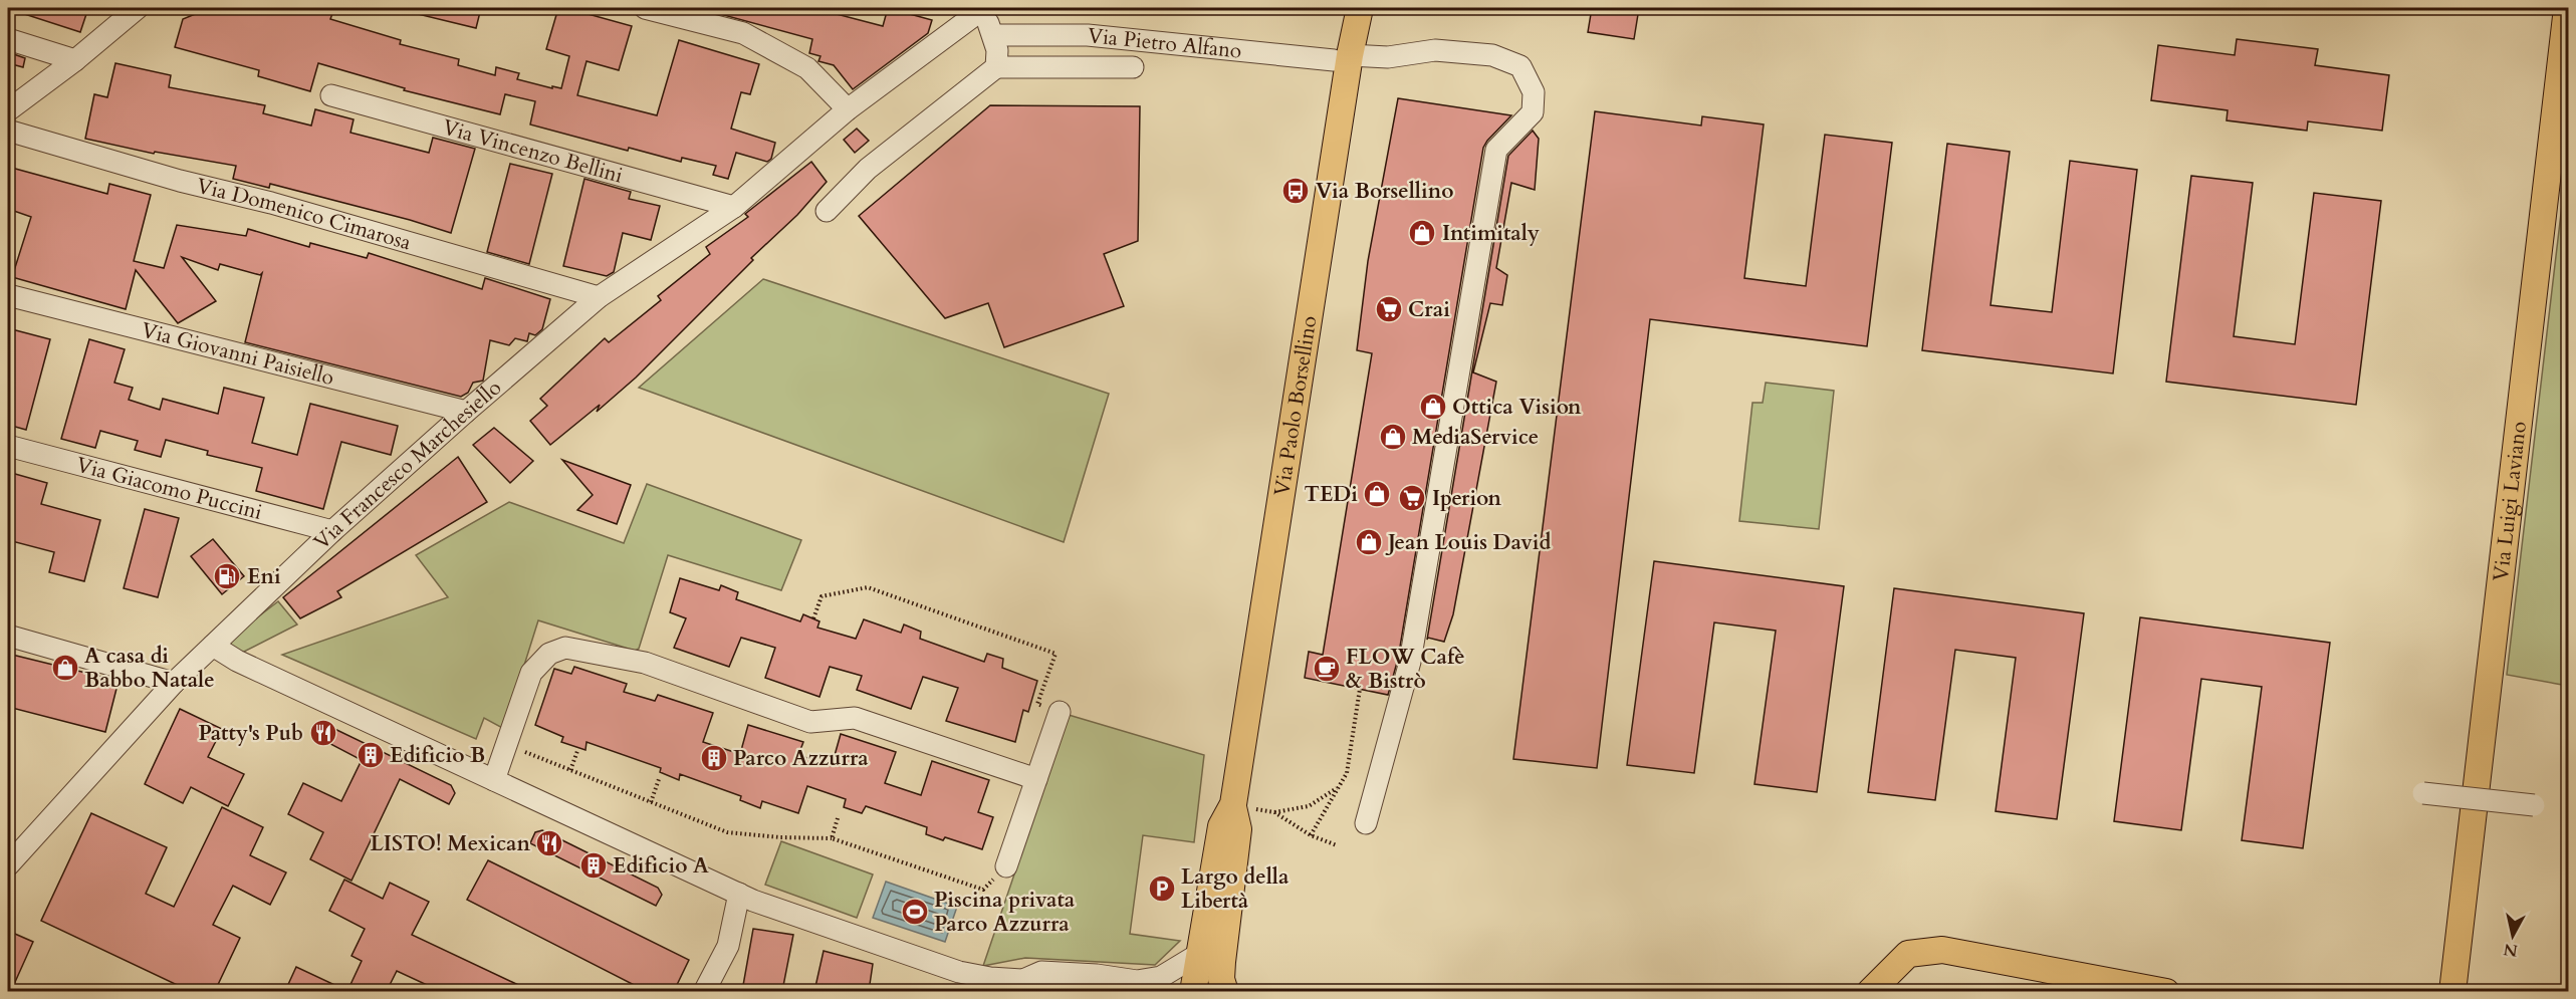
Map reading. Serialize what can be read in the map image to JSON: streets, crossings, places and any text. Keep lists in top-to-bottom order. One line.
{"streets":{"main road":["Via Paolo Borsellino","Via Luigi Laviano"],"street":["Via Pietro Alfano","Via Vincenzo Bellini","Via Domenico Cimarosa","Via Giovanni Paisiello","Via Francesco Marchesiello","Via Giacomo Puccini"]},"crossings":[["Via Pietro Alfano","Via Paolo Borsellino"],["Via Vincenzo Bellini","Via Francesco Marchesiello"],["Via Domenico Cimarosa","Via Francesco Marchesiello"],["Via Giovanni Paisiello","Via Francesco Marchesiello"],["Via Francesco Marchesiello","Via Giacomo Puccini"]],"places":{"bus stop":["Via Borsellino"],"shop":["Intimitaly","Ottica Vision","MediaService","TEDi","Jean Louis David","A casa di Babbo Natale"],"supermarket":["Crai","Iperion"],"fuel station":["Eni"],"cafe":["FLOW Cafè & Bistrò"],"restaurant":["Patty's Pub","LISTO! Mexican"],"building":["Edificio B","Parco Azzurra","Edificio A"],"parking":["Largo della Libertà"],"sports":["Piscina privata Parco Azzurra"]},"north":"bottom"}
